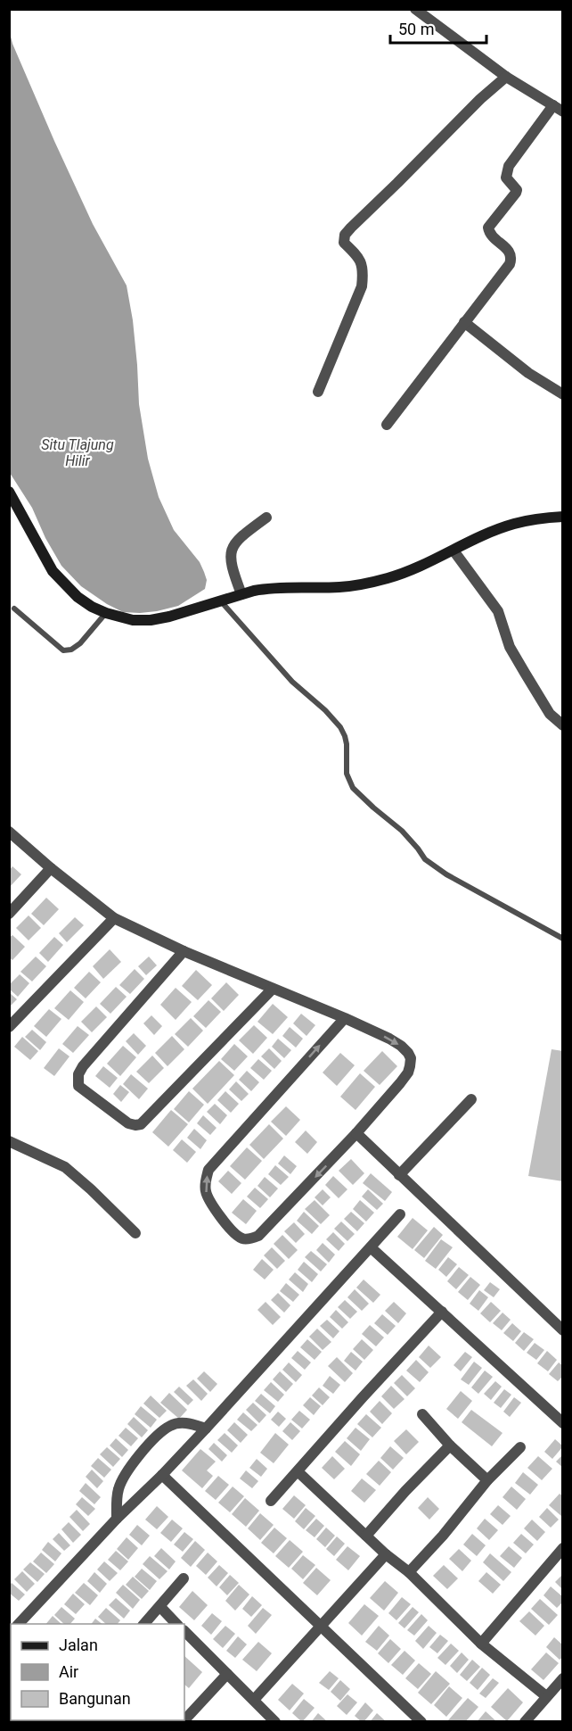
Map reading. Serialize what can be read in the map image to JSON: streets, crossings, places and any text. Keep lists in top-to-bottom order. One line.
{"water":["Situ Tlajung Hilir"],"legend":["Jalan","Air","Bangunan"],"scale_bar":"50 m"}
